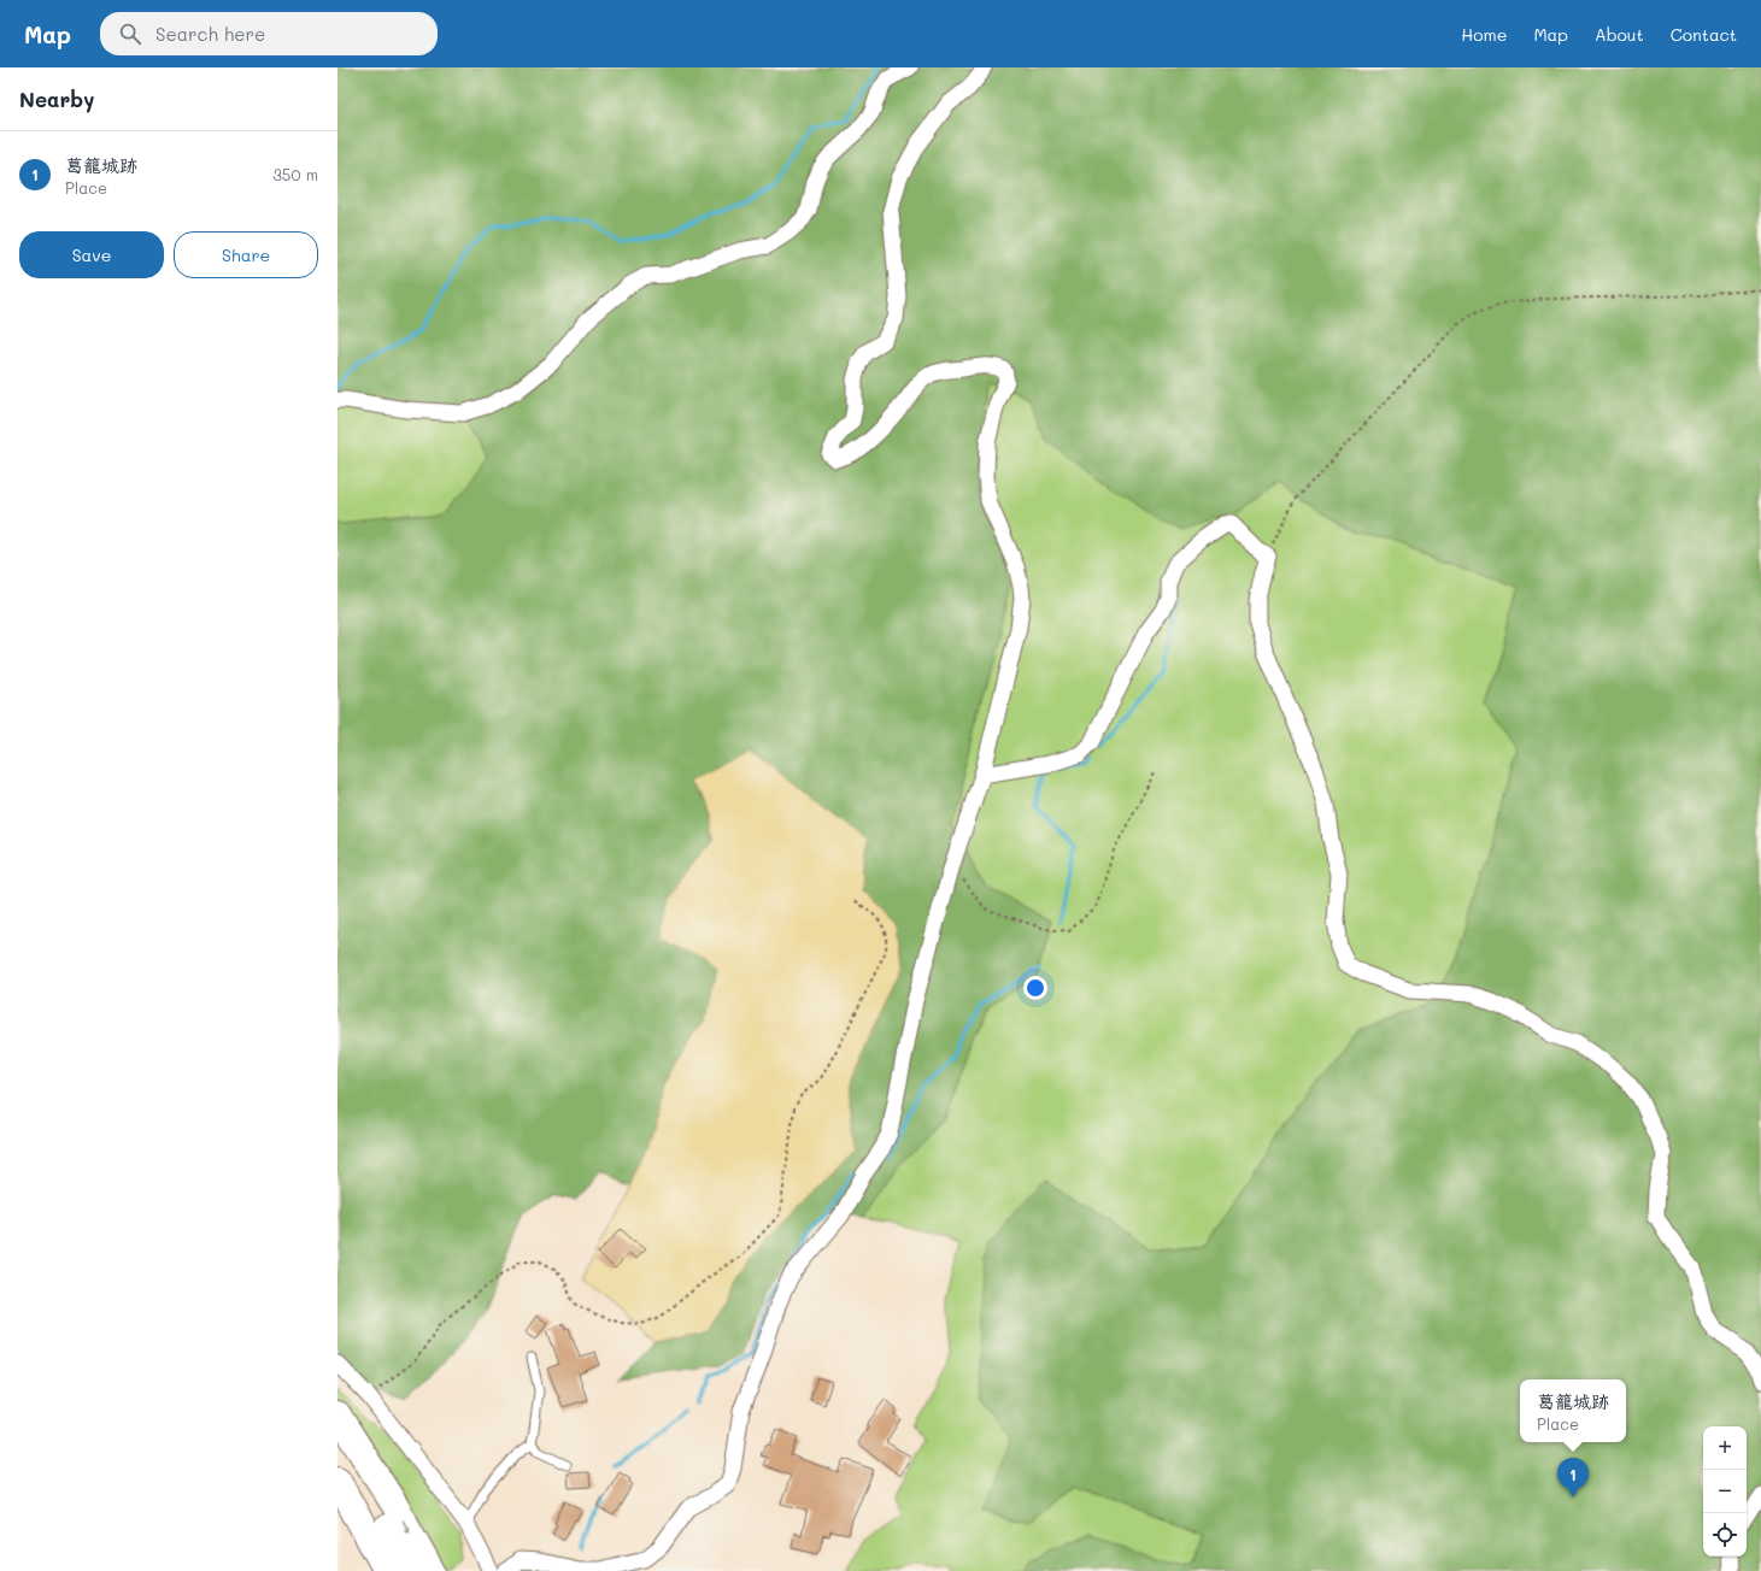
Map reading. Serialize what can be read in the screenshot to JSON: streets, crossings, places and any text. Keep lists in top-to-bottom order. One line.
{"page":{"header":"Map","search":"Search here","nav":["Home","Map","About","Contact"],"heading":"Nearby","list":[{"mark":"1","name":"葛籠城跡","note":"Place","value":"350 m"}],"buttons":["Save","Share"],"popup":["葛籠城跡","Place"],"map_buttons":["+","−"],"pins":"1"}}
